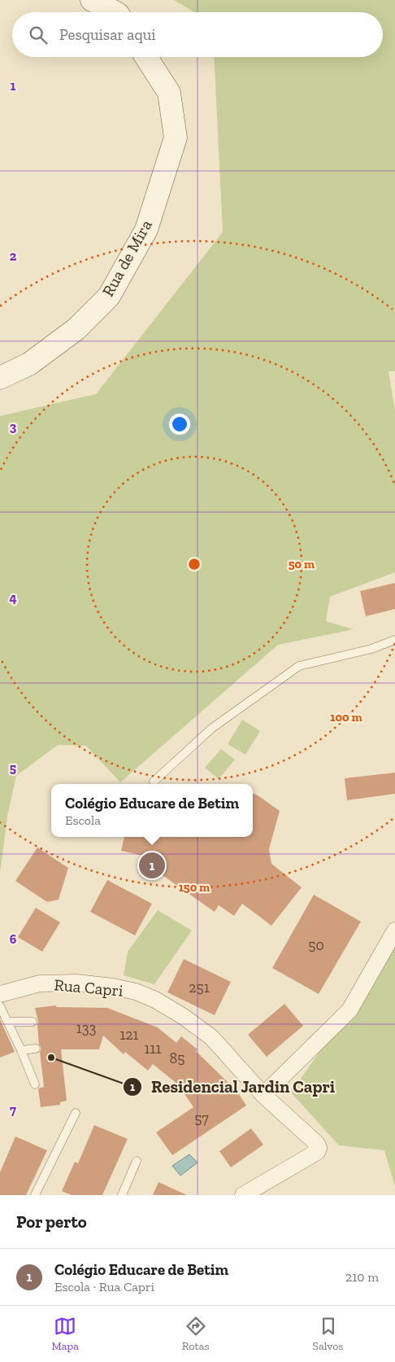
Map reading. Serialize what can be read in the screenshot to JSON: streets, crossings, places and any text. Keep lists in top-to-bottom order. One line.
{"streets":{"street":["Rua de Mira","Rua Capri"]},"places":["Residencial Jardin Capri"],"house_numbers":["50","251","133","121","111","85","57"],"page":{"search":"Pesquisar aqui","popup":["Colégio Educare de Betim","Escola"],"pins":"1","heading":"Por perto","list":[{"mark":"1","name":"Colégio Educare de Betim","note":"Escola · Rua Capri","value":"210 m"}],"nav":["Mapa","Rotas","Salvos"]},"grid":{"rows":["1","2","3","4","5","6","7"]},"rings":["50 m","100 m","150 m"]}
